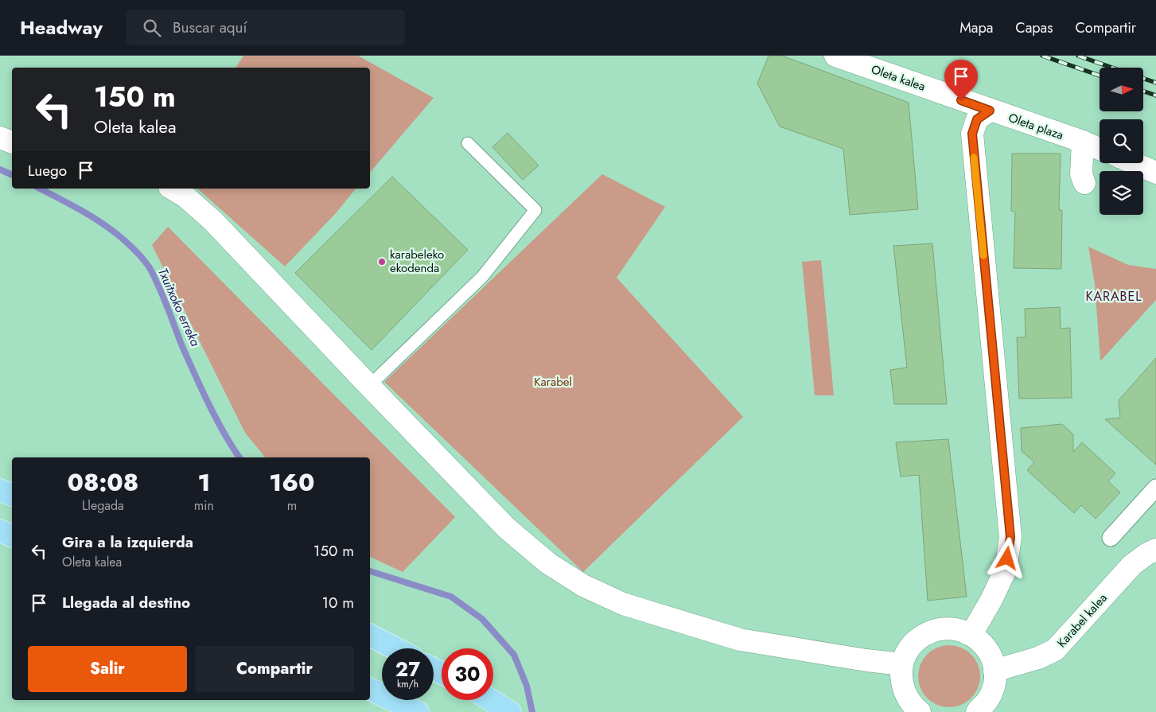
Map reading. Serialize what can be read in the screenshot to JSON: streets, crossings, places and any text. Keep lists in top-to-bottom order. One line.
{"streets":{"street":["Oleta kalea","Oleta plaza","Karabel kalea"]},"crossings":[["Oleta kalea","Oleta plaza"]],"districts":["KARABEL"],"water":["Txuitxoko erreka"],"parks":["Karabel"],"places":["karabeleko ekodenda"],"north":"right","page":{"header":"Headway","search":"Buscar aquí","nav":["Mapa","Capas","Compartir"],"turn":["150 m","Oleta kalea"],"then":"Luego","eta":["08:08","Llegada","1","min","160","m"],"list":[{"name":"Gira a la izquierda","note":"Oleta kalea","value":"150 m"},{"name":"Llegada al destino","value":"10 m"}],"buttons":["Salir","Compartir"],"speed":"27 km/h","limit":"30"}}
